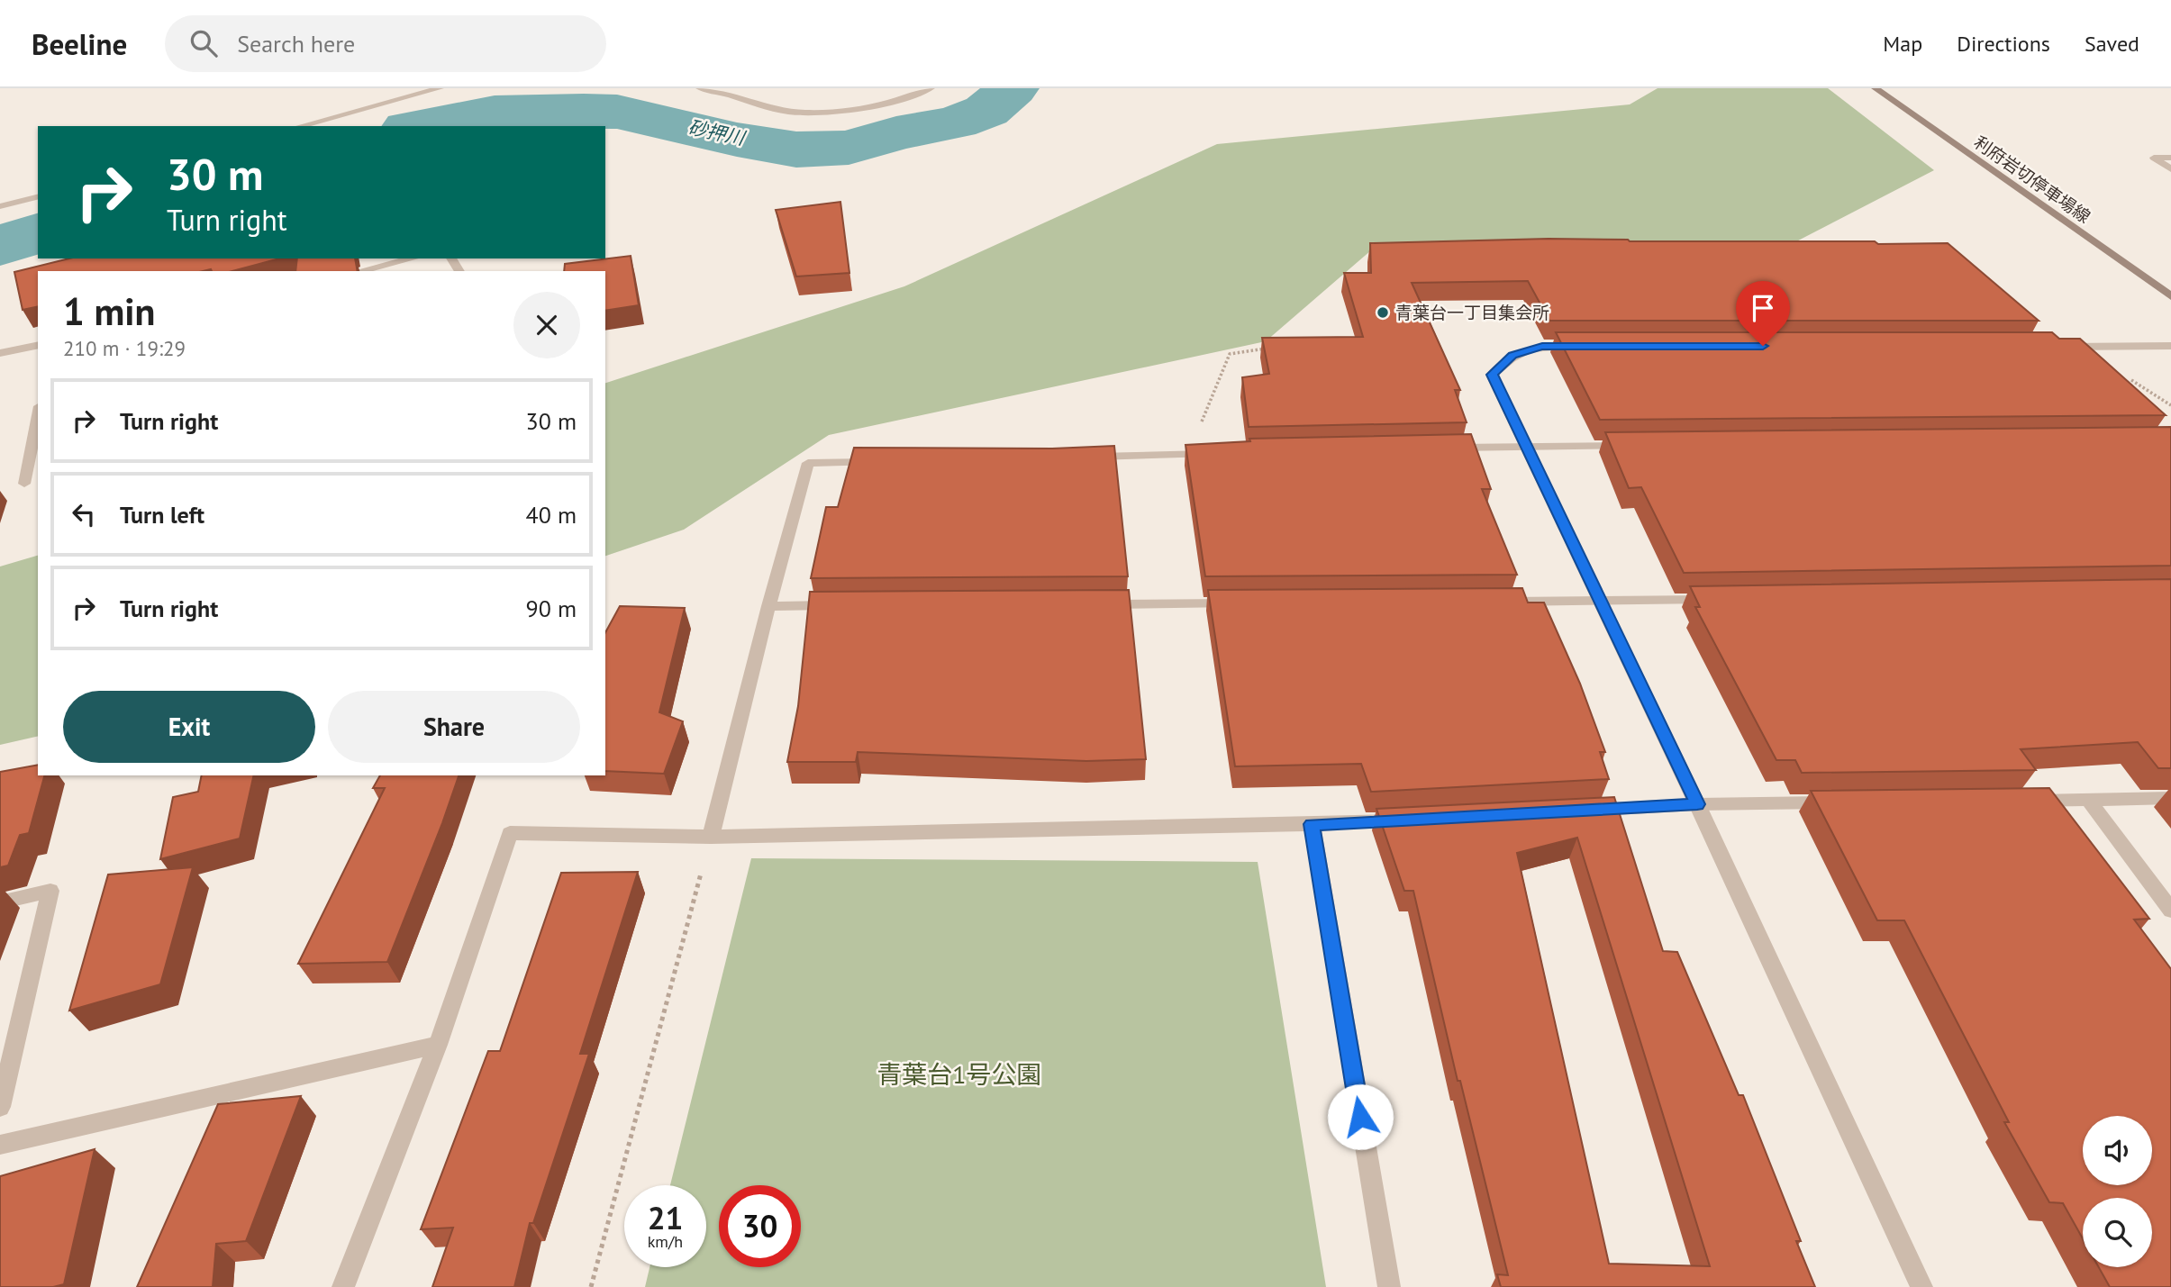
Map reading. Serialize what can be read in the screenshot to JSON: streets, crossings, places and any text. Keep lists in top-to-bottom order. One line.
{"streets":{"main road":["利府岩切停車場線"]},"water":["砂押川"],"parks":["青葉台1号公園"],"places":["青葉台一丁目集会所"],"page":{"header":"Beeline","search":"Search here","nav":["Map","Directions","Saved"],"turn":["30 m","Turn right"],"heading":["1 min","210 m · 19:29"],"list":[{"name":"Turn right","value":"30 m"},{"name":"Turn left","value":"40 m"},{"name":"Turn right","value":"90 m"}],"buttons":["Exit","Share"],"speed":"21 km/h","limit":"30"}}
